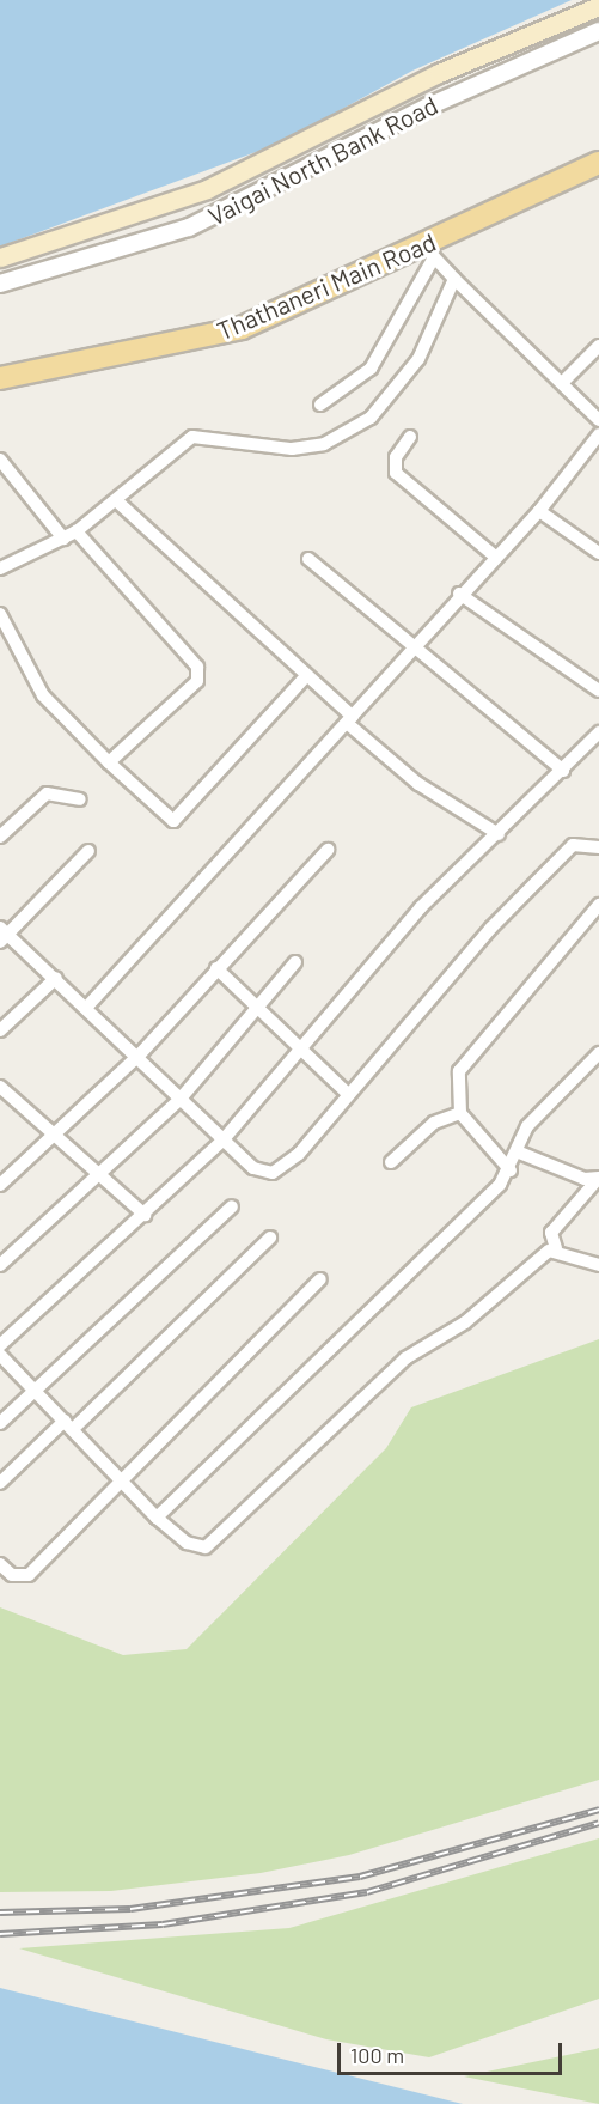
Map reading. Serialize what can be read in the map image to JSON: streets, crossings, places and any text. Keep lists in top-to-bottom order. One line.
{"streets":{"main road":["Vaigai North Bank Road","Thathaneri Main Road"]},"scale_bar":"100 m"}
